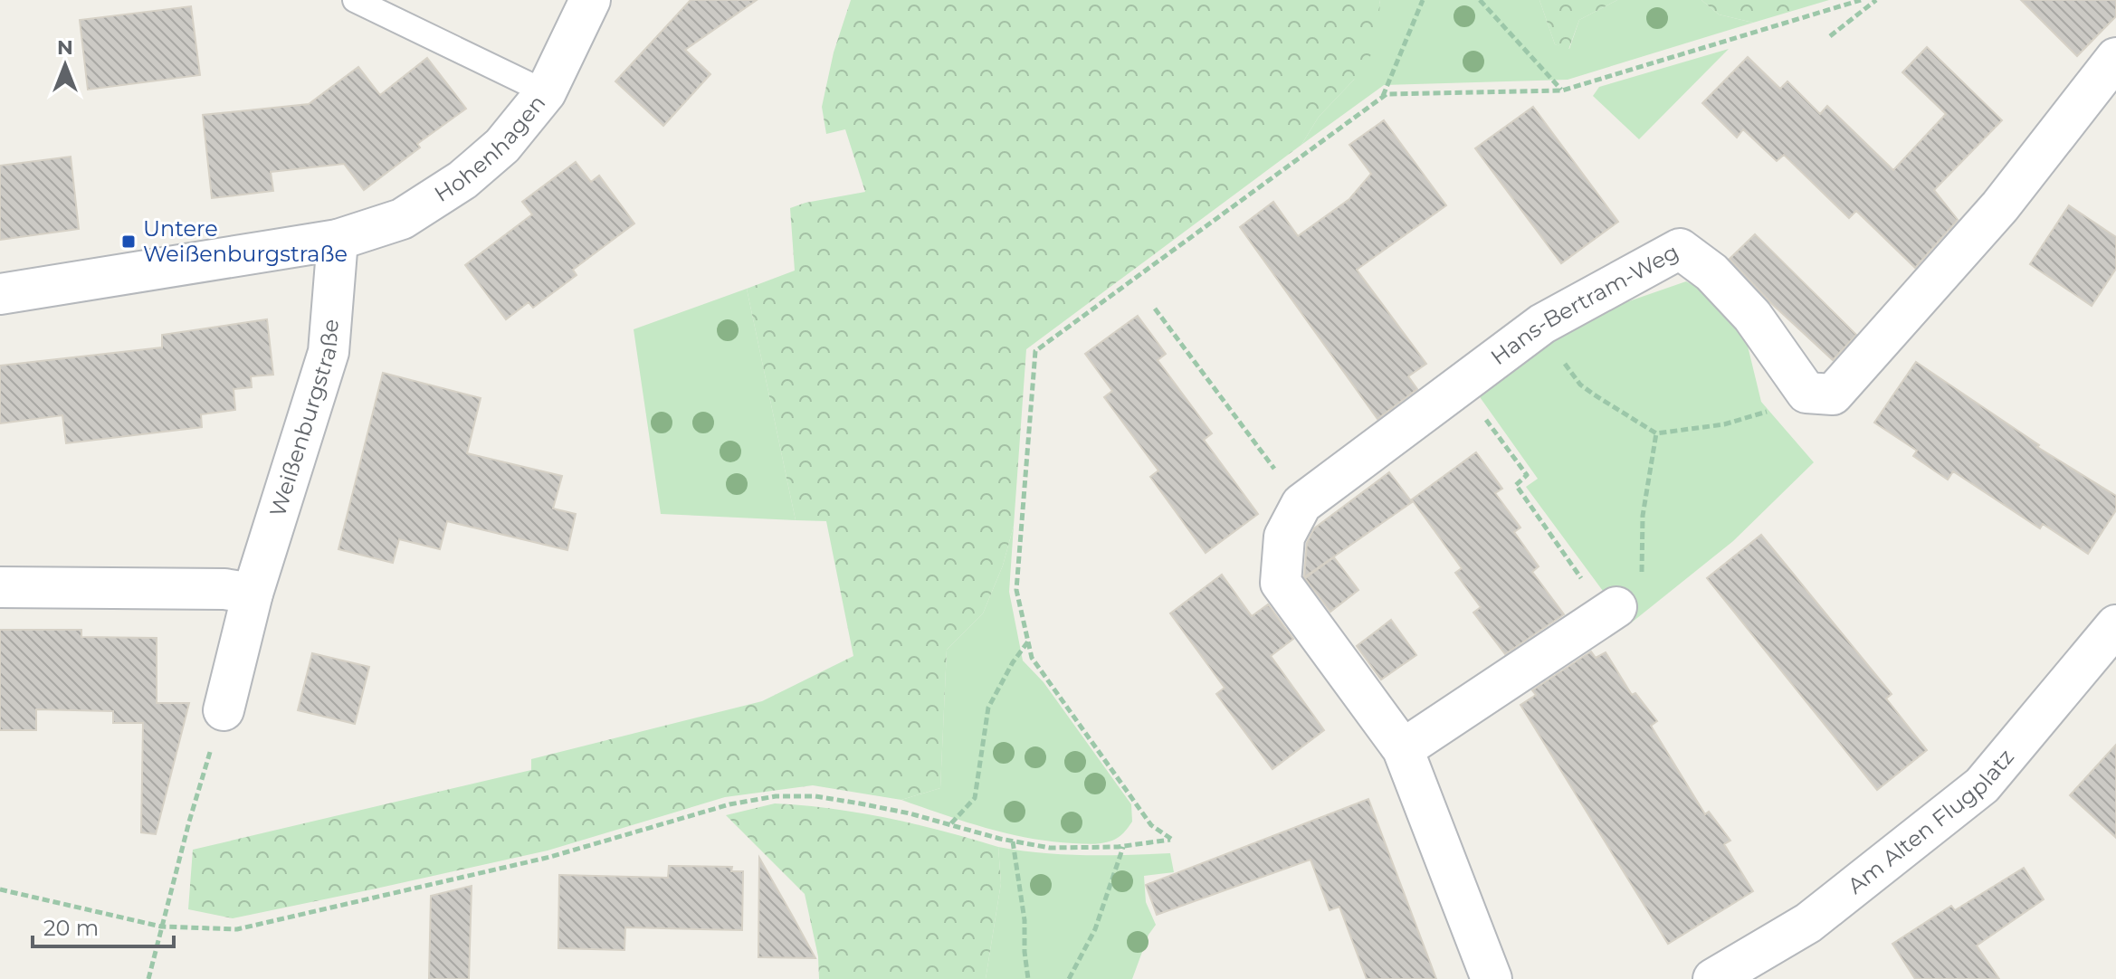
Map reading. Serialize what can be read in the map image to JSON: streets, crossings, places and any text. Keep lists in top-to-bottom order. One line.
{"streets":{"street":["Hohenhagen","Hans-Bertram-Weg","Weißenburgstraße","Am Alten Flugplatz"]},"crossings":[["Hohenhagen","Weißenburgstraße"]],"places":{"transit":["Untere Weißenburgstraße"]},"scale_bar":"20 m","north":"top"}
